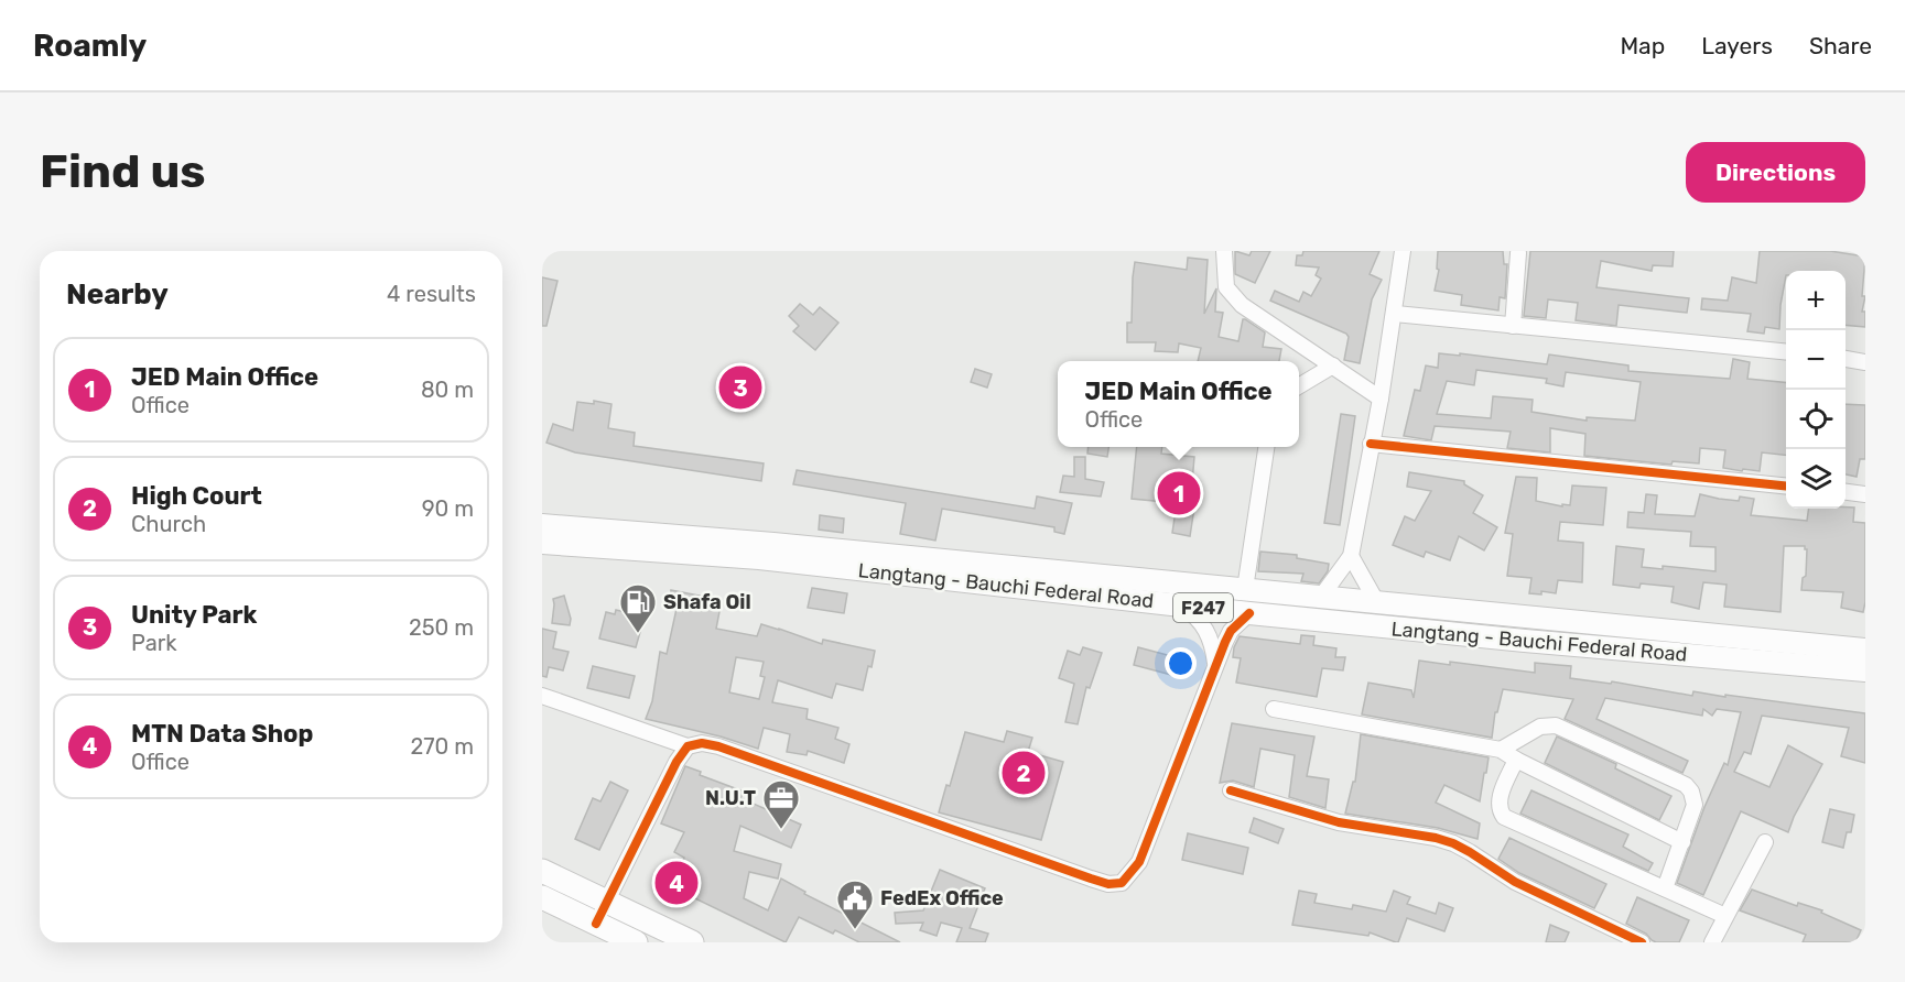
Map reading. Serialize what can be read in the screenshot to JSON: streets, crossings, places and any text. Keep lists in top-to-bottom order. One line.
{"streets":{"main road":["Langtang - Bauchi Federal Road","F247"]},"places":{"fuel station":["Shafa Oil"],"office":["N.U.T"],"public building":["FedEx Office"]},"page":{"header":"Roamly","nav":["Map","Layers","Share"],"buttons":"Directions","title":"Find us","heading":["Nearby","4 results"],"map_buttons":["+","−"],"list":[{"mark":"1","name":"JED Main Office","note":"Office","value":"80 m"},{"mark":"2","name":"High Court","note":"Church","value":"90 m"},{"mark":"3","name":"Unity Park","note":"Park","value":"250 m"},{"mark":"4","name":"MTN Data Shop","note":"Office","value":"270 m"}],"popup":["JED Main Office","Office"],"pins":["3","1","2","4"]}}
